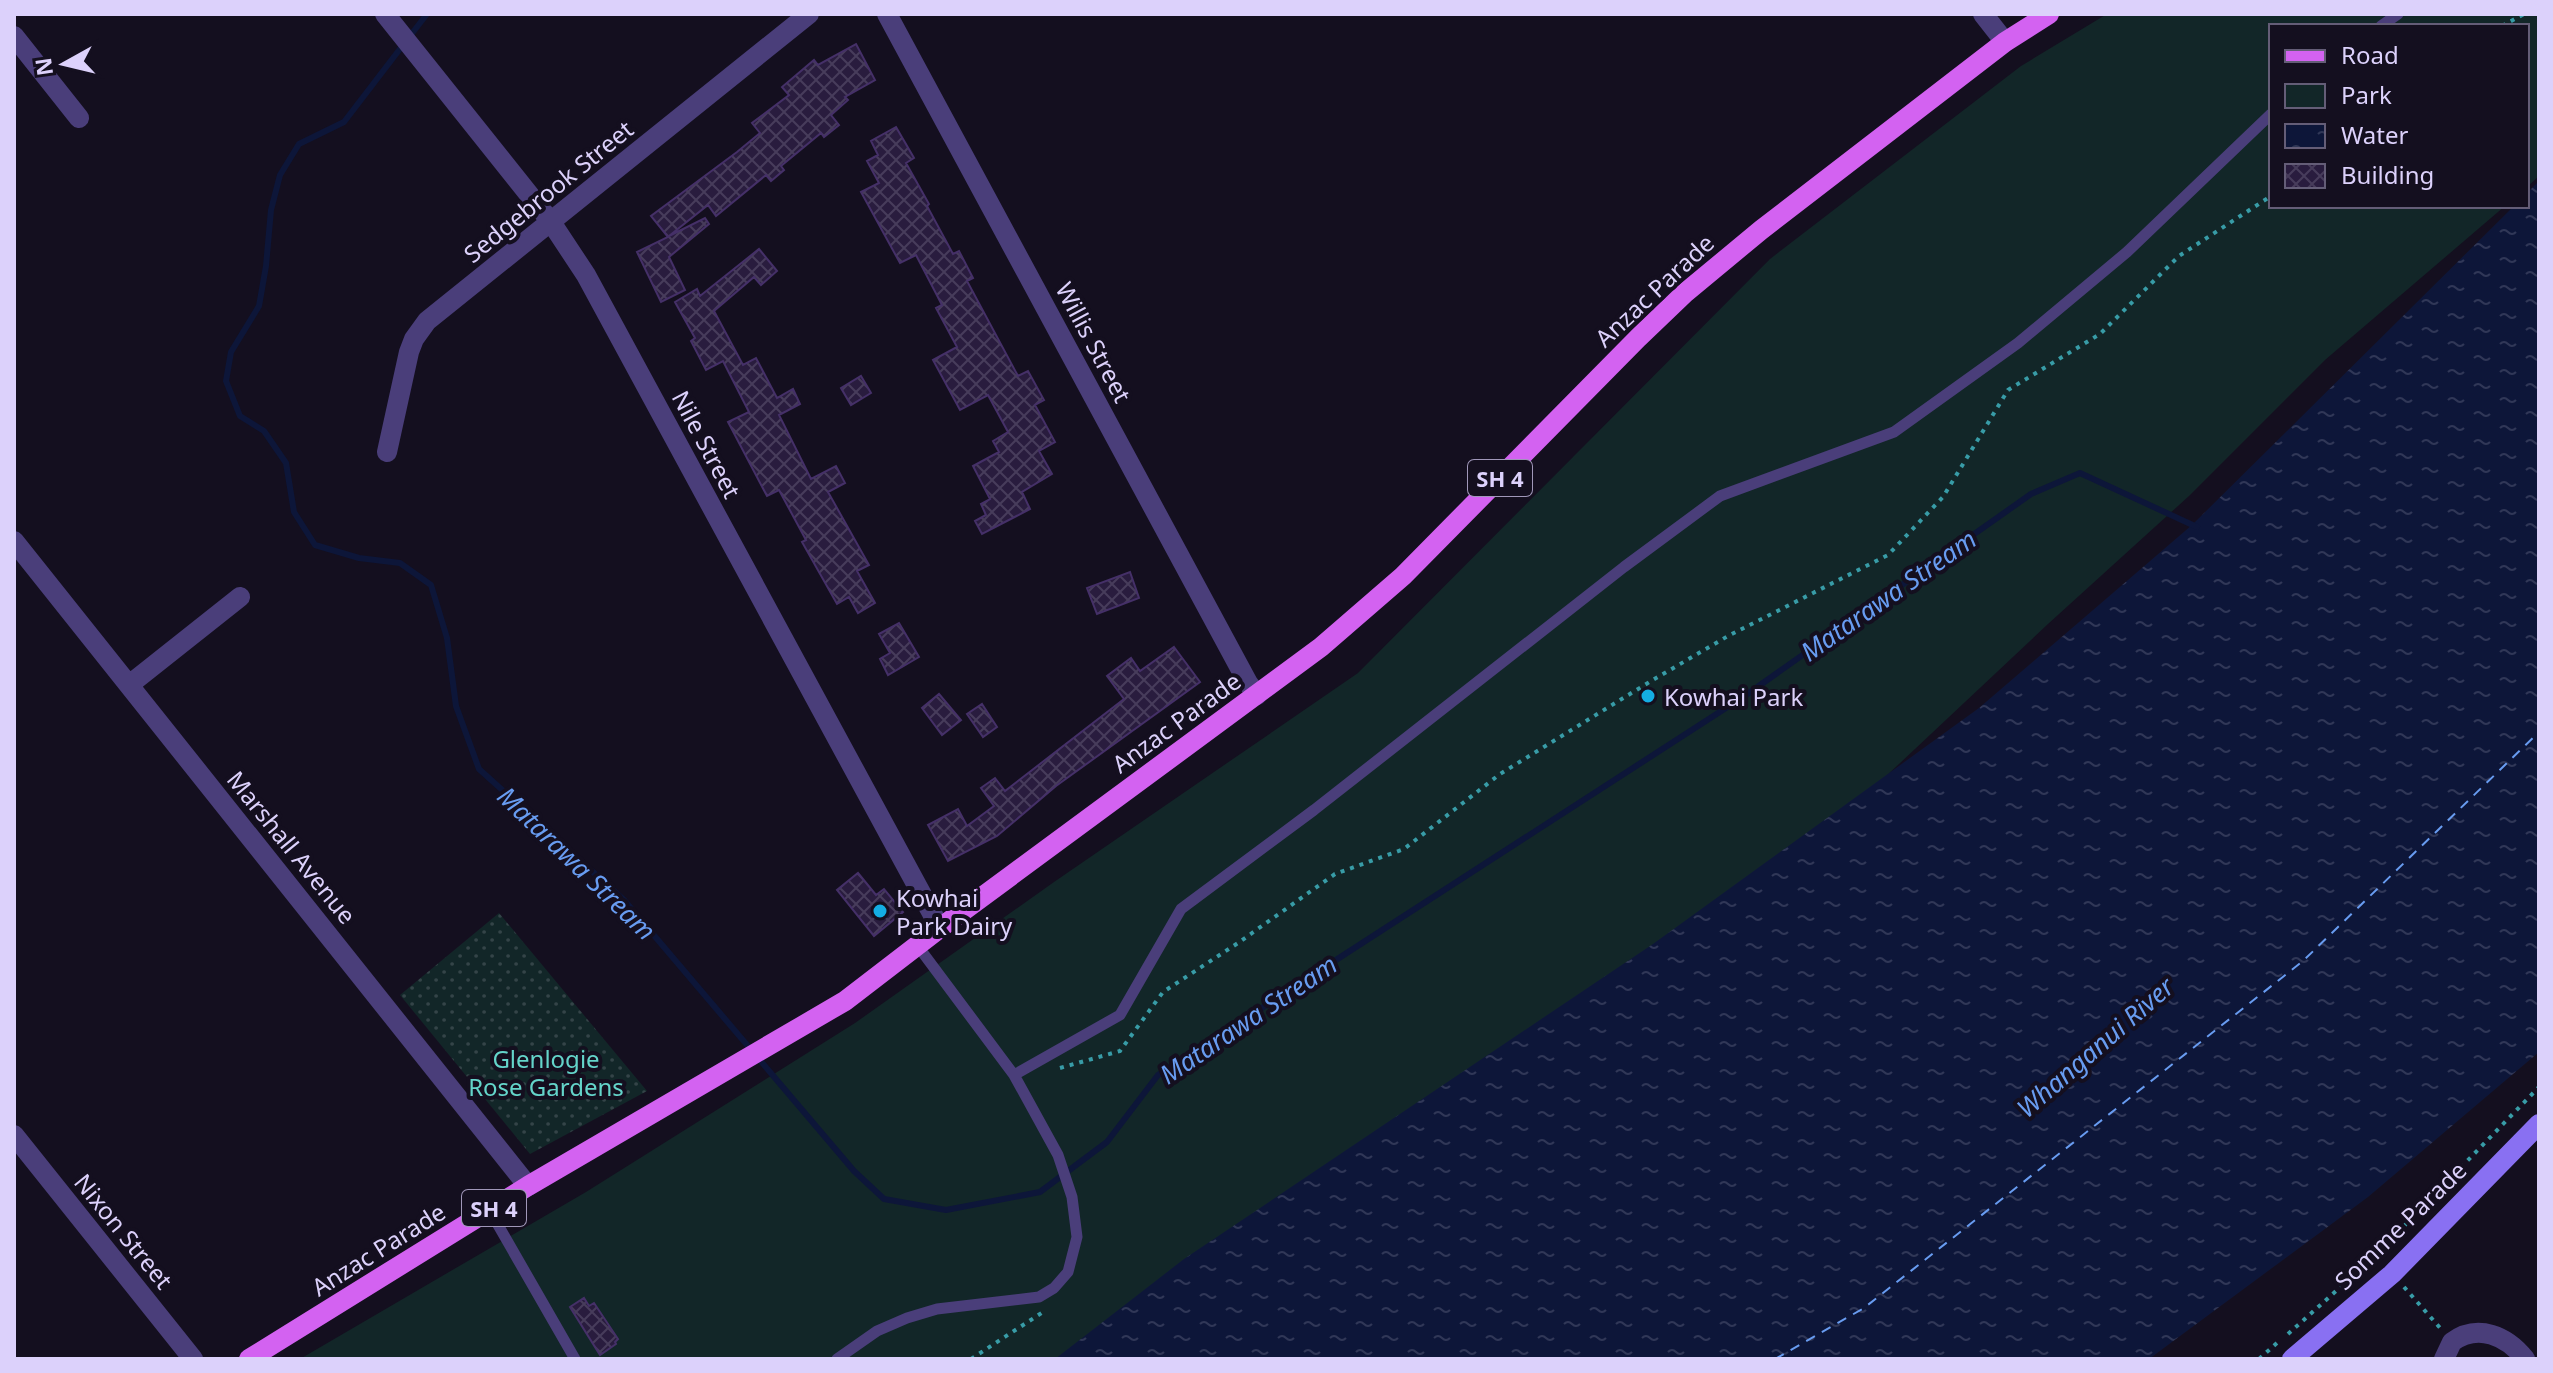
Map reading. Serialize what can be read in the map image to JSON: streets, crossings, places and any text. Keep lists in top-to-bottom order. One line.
{"streets":{"main road":["Anzac Parade","SH 4","Somme Parade"],"street":["Sedgebrook Street","Willis Street","Nile Street","Marshall Avenue","Nixon Street"]},"crossings":[["Sedgebrook Street","Nile Street"],["Anzac Parade","Willis Street"],["Anzac Parade","Nile Street"],["Anzac Parade","Marshall Avenue"]],"water":["Matarawa Stream","Whanganui River"],"parks":["Glenlogie Rose Gardens"],"places":["Kowhai Park","Kowhai Park Dairy"],"legend":["Road","Park","Water","Building"],"north":"left"}
